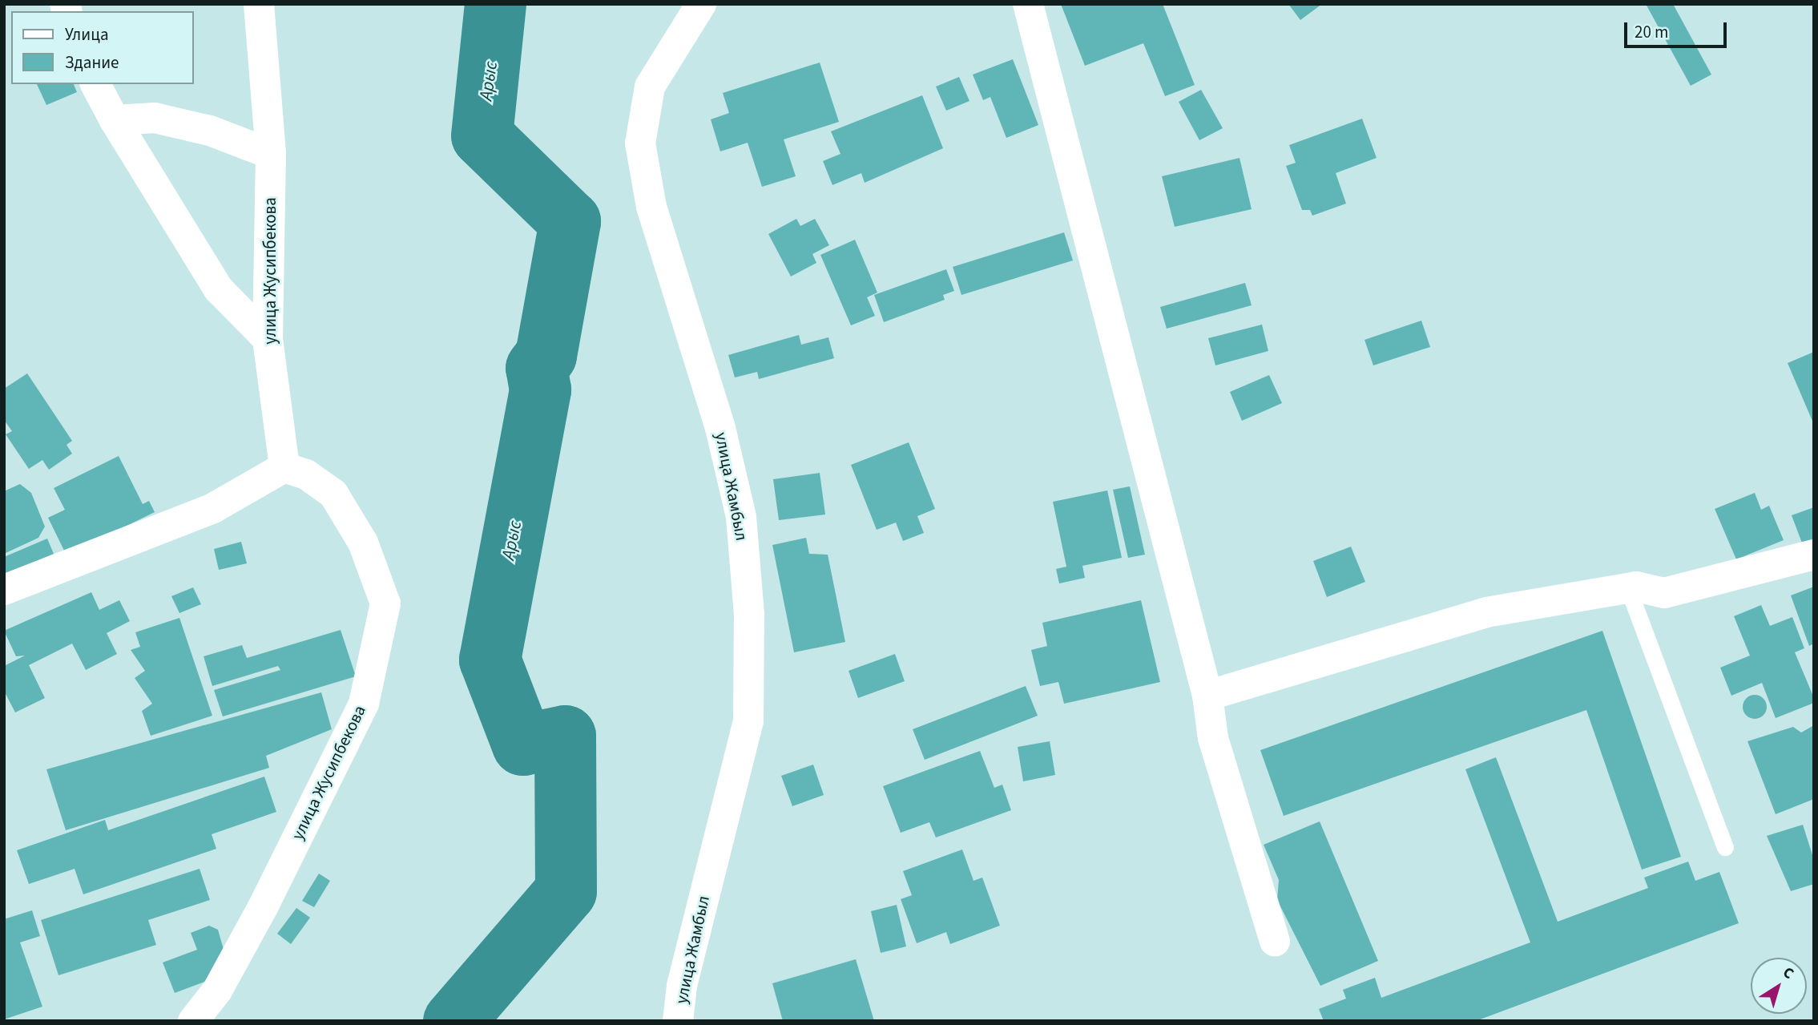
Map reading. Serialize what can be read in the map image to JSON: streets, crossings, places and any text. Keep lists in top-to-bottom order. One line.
{"streets":{"street":["улица Жусипбекова","улица Жамбыл"]},"water":["Арыс"],"legend":["Улица","Здание"],"scale_bar":"20 m","north":"top right"}
